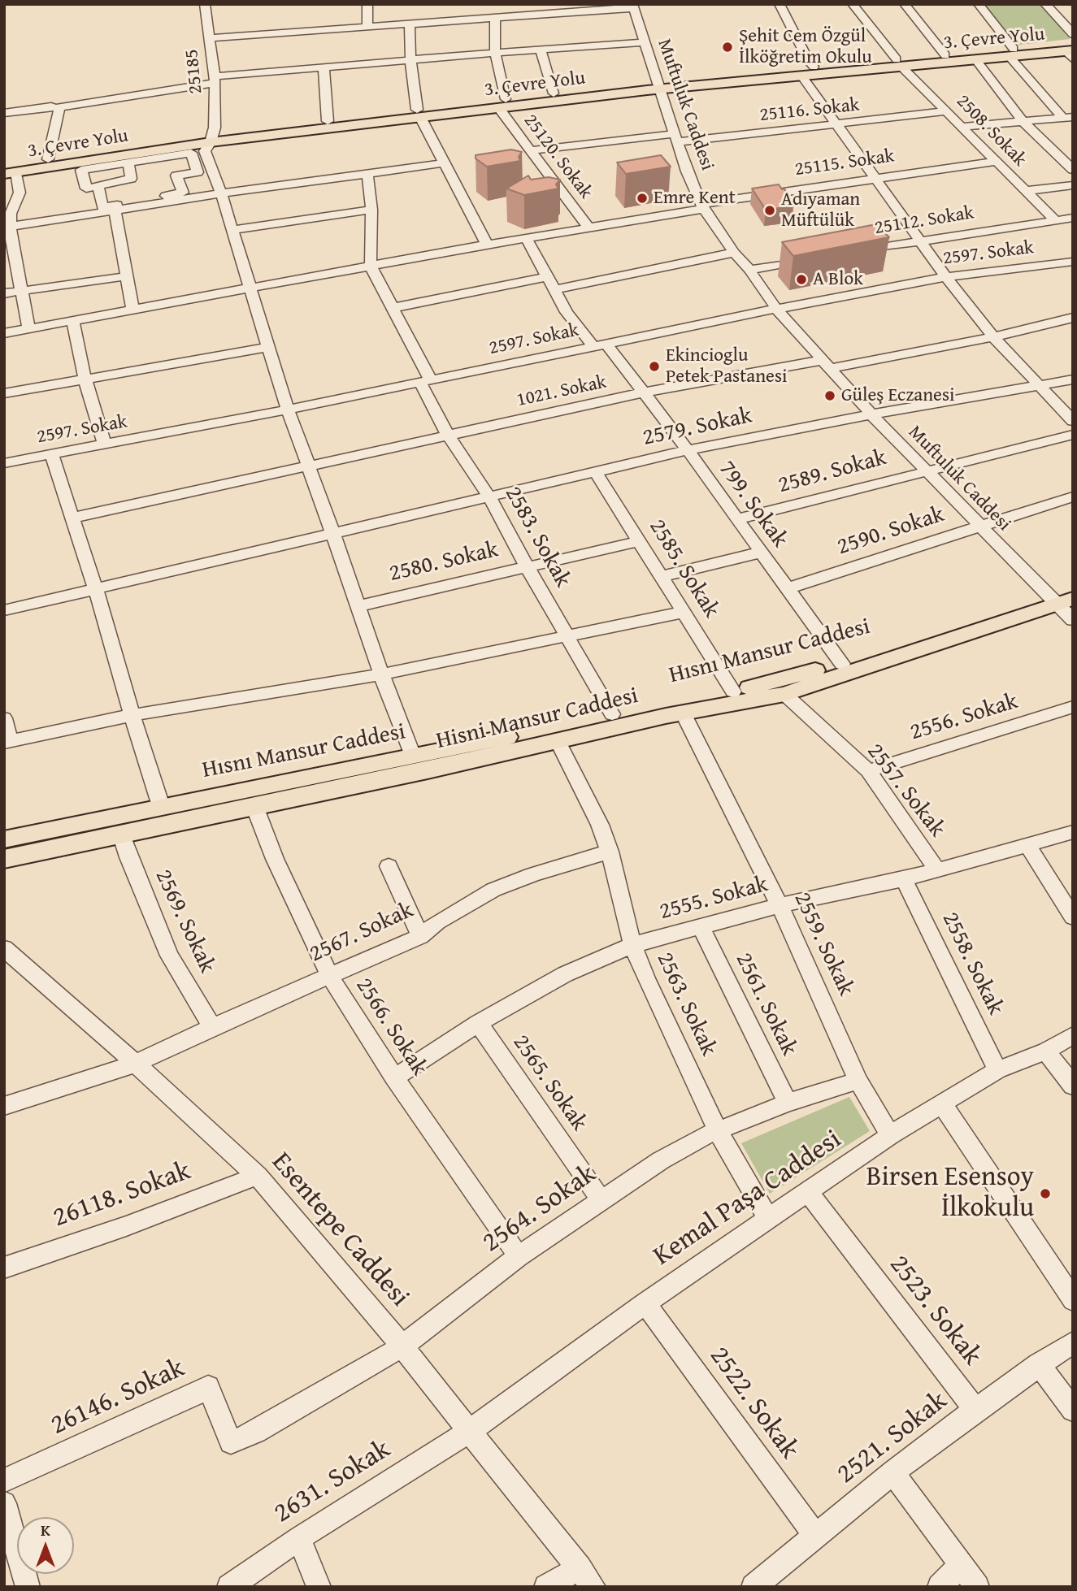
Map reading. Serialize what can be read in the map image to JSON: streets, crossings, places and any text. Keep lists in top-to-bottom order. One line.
{"streets":{"main road":["3. Çevre Yolu","Hısnı Mansur Caddesi","Hisni Mansur Caddesi"],"street":["25185","Muftuluk Caddesi","25116. Sokak","2508. Sokak","25120. Sokak","25115. Sokak","25112. Sokak","2597. Sokak","1021. Sokak","2579. Sokak","2589. Sokak","799. Sokak","2590. Sokak","2583. Sokak","2580. Sokak","2585. Sokak","2556. Sokak","2557. Sokak","2555. Sokak","2569. Sokak","2567. Sokak","2559. Sokak","2558. Sokak","2563. Sokak","2561. Sokak","2566. Sokak","2565. Sokak","26118. Sokak","Kemal Paşa Caddesi","2564. Sokak","Esentepe Caddesi","2523. Sokak","26146. Sokak","2522. Sokak","2521. Sokak","2631. Sokak"]},"crossings":[["3. Çevre Yolu","25185"],["3. Çevre Yolu","Muftuluk Caddesi"],["3. Çevre Yolu","2508. Sokak"],["3. Çevre Yolu","25120. Sokak"],["Muftuluk Caddesi","25116. Sokak"],["Muftuluk Caddesi","25115. Sokak"],["Muftuluk Caddesi","2597. Sokak"],["Muftuluk Caddesi","1021. Sokak"],["Muftuluk Caddesi","2579. Sokak"],["Muftuluk Caddesi","2589. Sokak"],["Muftuluk Caddesi","2590. Sokak"],["Muftuluk Caddesi","Hısnı Mansur Caddesi"],["Muftuluk Caddesi","Hisni Mansur Caddesi"],["25116. Sokak","2508. Sokak"],["25116. Sokak","25120. Sokak"],["2508. Sokak","25115. Sokak"],["2508. Sokak","25112. Sokak"],["25120. Sokak","25115. Sokak"],["25115. Sokak","799. Sokak"],["25115. Sokak","2583. Sokak"],["2597. Sokak","799. Sokak"],["2597. Sokak","2583. Sokak"],["1021. Sokak","799. Sokak"],["1021. Sokak","2583. Sokak"],["2579. Sokak","799. Sokak"],["2579. Sokak","2583. Sokak"],["2579. Sokak","2585. Sokak"],["2589. Sokak","799. Sokak"],["799. Sokak","2590. Sokak"],["799. Sokak","Hısnı Mansur Caddesi"],["2583. Sokak","2580. Sokak"],["2583. Sokak","Hısnı Mansur Caddesi"],["2580. Sokak","2585. Sokak"],["2585. Sokak","Hısnı Mansur Caddesi"],["Hısnı Mansur Caddesi","Hisni Mansur Caddesi"],["2556. Sokak","2557. Sokak"],["Hisni Mansur Caddesi","2557. Sokak"],["Hisni Mansur Caddesi","2569. Sokak"],["Hisni Mansur Caddesi","2559. Sokak"],["Hisni Mansur Caddesi","2563. Sokak"],["Hisni Mansur Caddesi","2566. Sokak"],["2557. Sokak","2555. Sokak"],["2555. Sokak","2559. Sokak"],["2555. Sokak","2558. Sokak"],["2555. Sokak","2563. Sokak"],["2555. Sokak","2561. Sokak"],["2555. Sokak","2566. Sokak"],["2555. Sokak","2565. Sokak"],["2569. Sokak","2567. Sokak"],["2567. Sokak","2563. Sokak"],["2567. Sokak","2566. Sokak"],["2567. Sokak","Esentepe Caddesi"],["2559. Sokak","Kemal Paşa Caddesi"],["2559. Sokak","2564. Sokak"],["2558. Sokak","Kemal Paşa Caddesi"],["2563. Sokak","Kemal Paşa Caddesi"],["2563. Sokak","2564. Sokak"],["2561. Sokak","2564. Sokak"],["2566. Sokak","2564. Sokak"],["2565. Sokak","2564. Sokak"],["26118. Sokak","Esentepe Caddesi"],["Kemal Paşa Caddesi","Esentepe Caddesi"],["Kemal Paşa Caddesi","2523. Sokak"],["Kemal Paşa Caddesi","2522. Sokak"],["Kemal Paşa Caddesi","2631. Sokak"],["2564. Sokak","Esentepe Caddesi"],["2564. Sokak","26146. Sokak"],["Esentepe Caddesi","26146. Sokak"],["Esentepe Caddesi","2631. Sokak"],["2523. Sokak","2521. Sokak"],["2522. Sokak","2521. Sokak"]],"places":["Şehit Cem Özgül İlköğretim Okulu","Emre Kent","Adıyaman Müftülük","A Blok","Ekincioglu Petek Pastanesi","Güleş Eczanesi","Birsen Esensoy İlkokulu"],"north":"top"}
